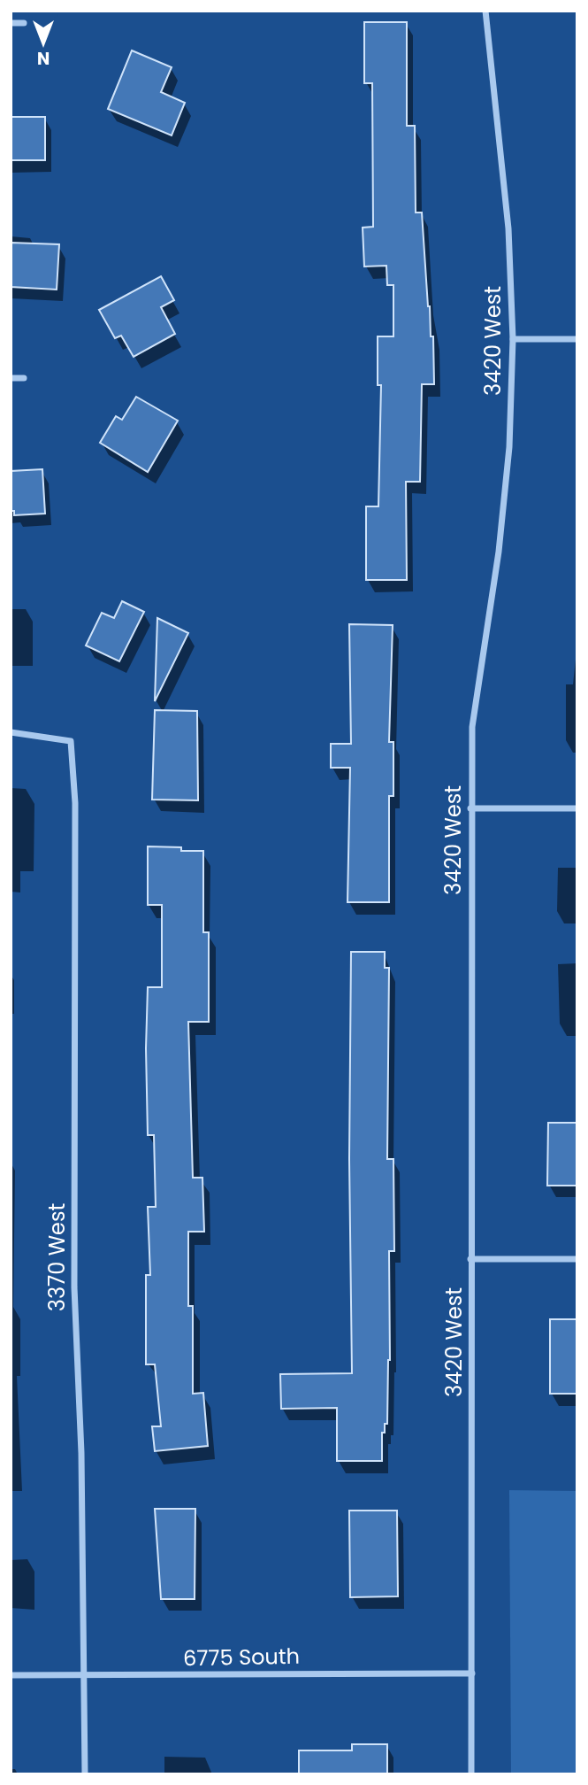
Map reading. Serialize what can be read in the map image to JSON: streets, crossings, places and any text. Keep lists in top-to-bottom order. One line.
{"streets":{"street":["3420 West","3370 West","6775 South"]},"crossings":[["3420 West","6775 South"],["3370 West","6775 South"]],"north":"bottom"}
